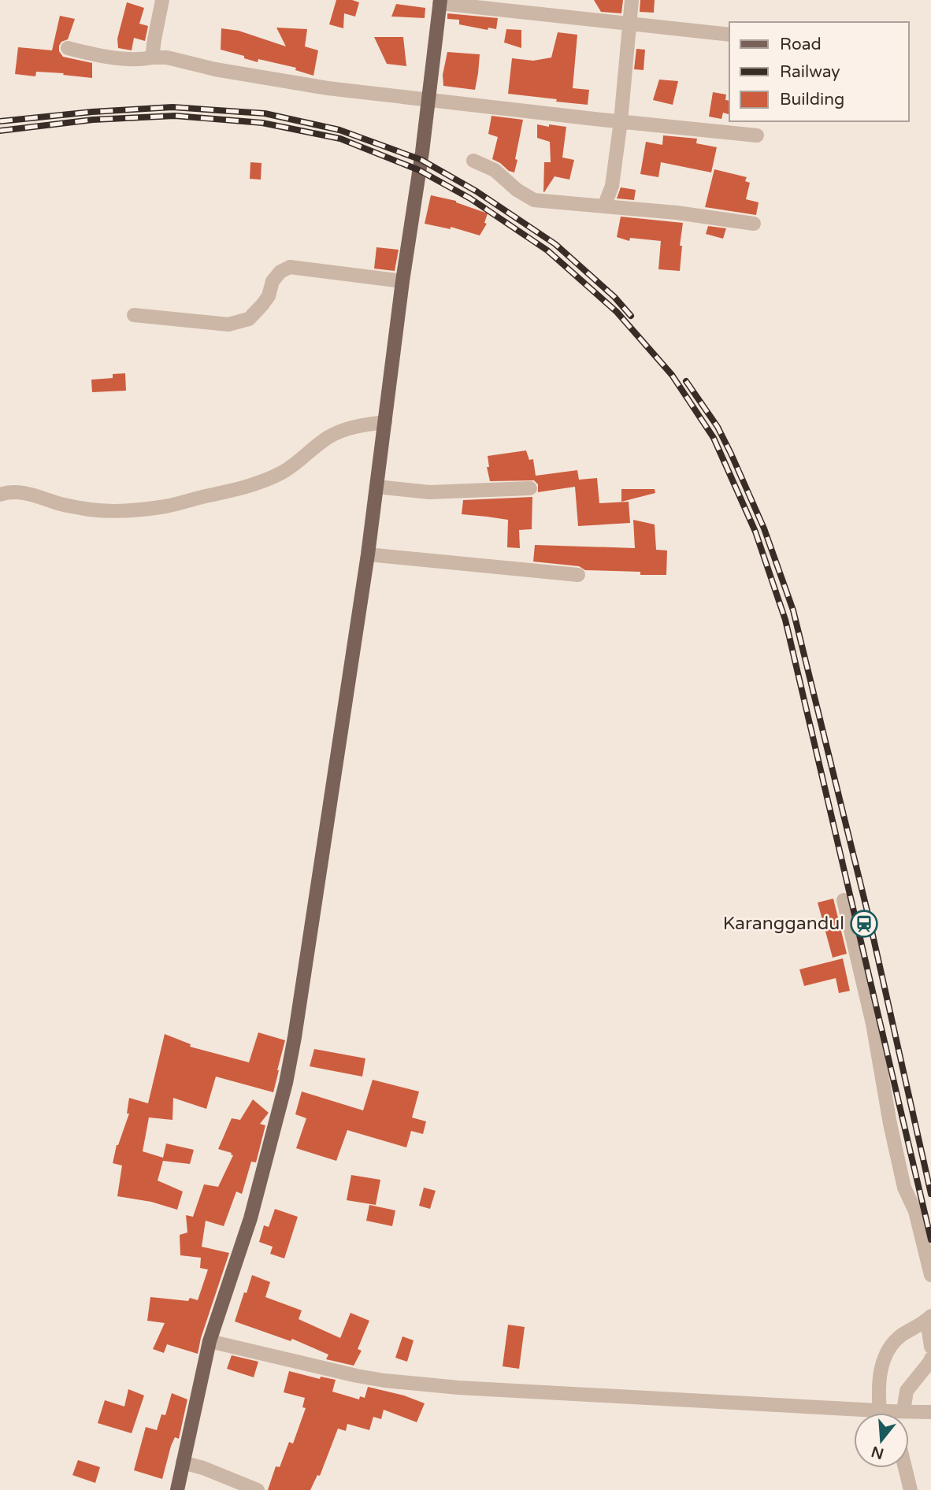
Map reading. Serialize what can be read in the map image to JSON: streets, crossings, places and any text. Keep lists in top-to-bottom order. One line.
{"places":{"station":["Karanggandul"]},"legend":["Road","Railway","Building"],"north":"bottom"}
